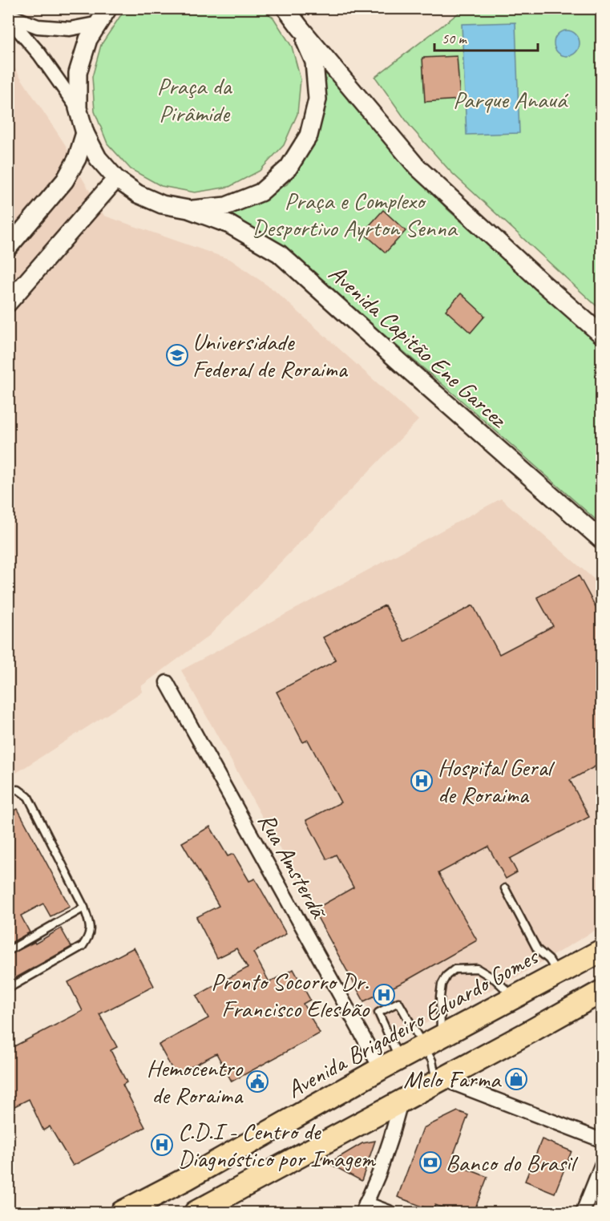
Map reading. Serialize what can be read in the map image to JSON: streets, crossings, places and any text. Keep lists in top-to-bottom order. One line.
{"streets":{"main road":["Avenida Brigadeiro Eduardo Gomes"],"street":["Avenida Capitão Ene Garcez","Rua Amsterdã"]},"crossings":[["Rua Amsterdã","Avenida Brigadeiro Eduardo Gomes"]],"parks":["Praça da Pirâmide","Parque Anauá","Praça e Complexo Desportivo Ayrton Senna"],"places":{"school or university":["Universidade Federal de Roraima"],"hospital":["Hospital Geral de Roraima","Pronto Socorro Dr. Francisco Elesbão","C.D.I - Centro de Diagnóstico por Imagem"],"shop":["Melo Farma"],"public building":["Hemocentro de Roraima"],"bank":["Banco do Brasil"]},"scale_bar":"50 m"}
